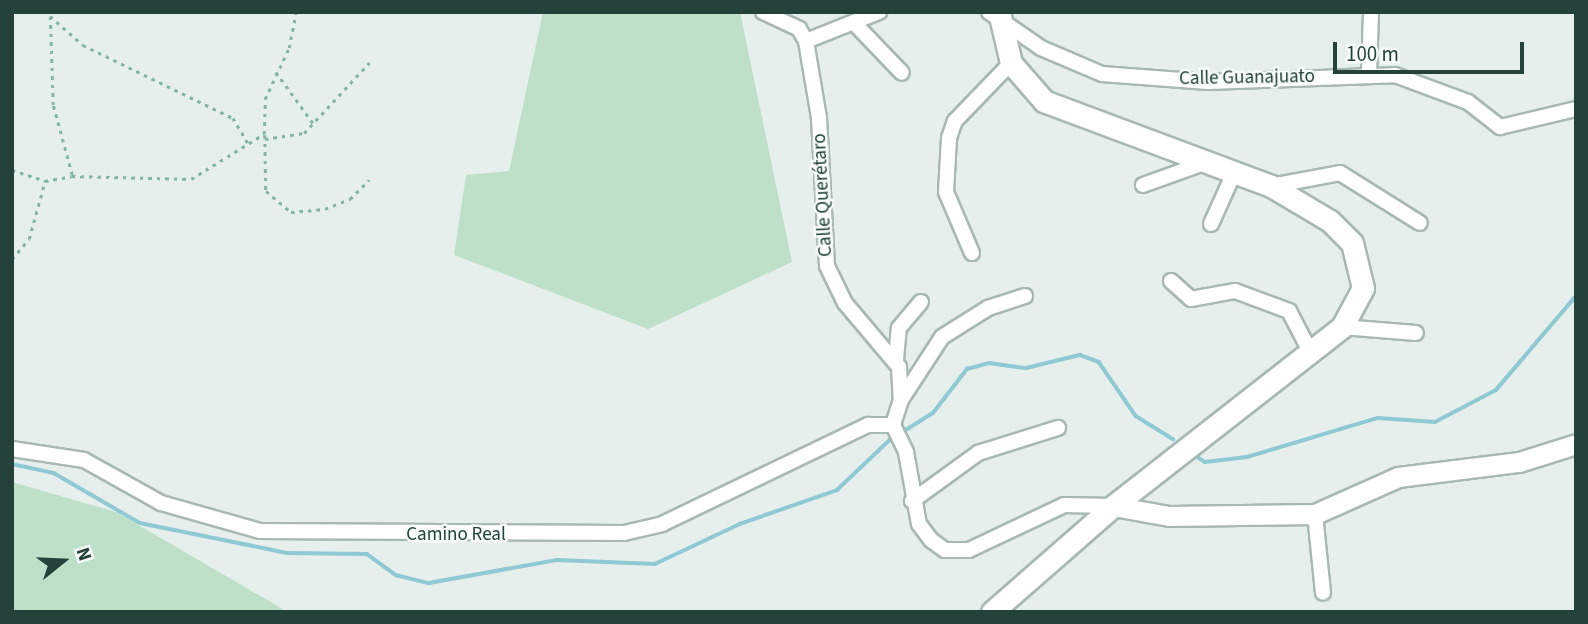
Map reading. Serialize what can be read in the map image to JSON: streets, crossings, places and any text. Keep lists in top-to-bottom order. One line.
{"streets":{"street":["Calle Guanajuato","Calle Querétaro","Camino Real"]},"scale_bar":"100 m","north":"right"}
